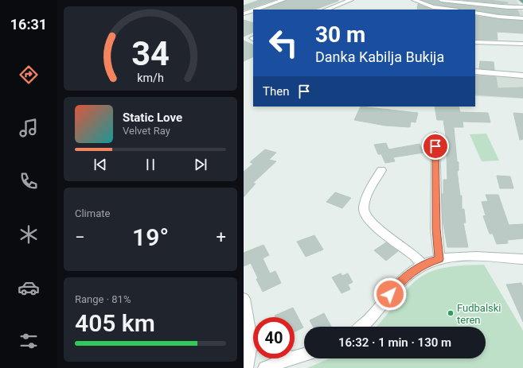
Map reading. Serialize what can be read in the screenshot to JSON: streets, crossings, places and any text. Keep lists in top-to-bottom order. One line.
{"places":["Fudbalski teren"],"page":{"tabs":"16:31","turn":["30 m","Danka Kabilja Bukija"],"then":"Then","song":["Static Love","Velvet Ray"],"tile":["Climate",["Range · 81%","405 km"]],"heat":["−","19°","+"],"limit":"40","trip":"16:32 · 1 min · 130 m","gauge":["34","km/h"]}}
